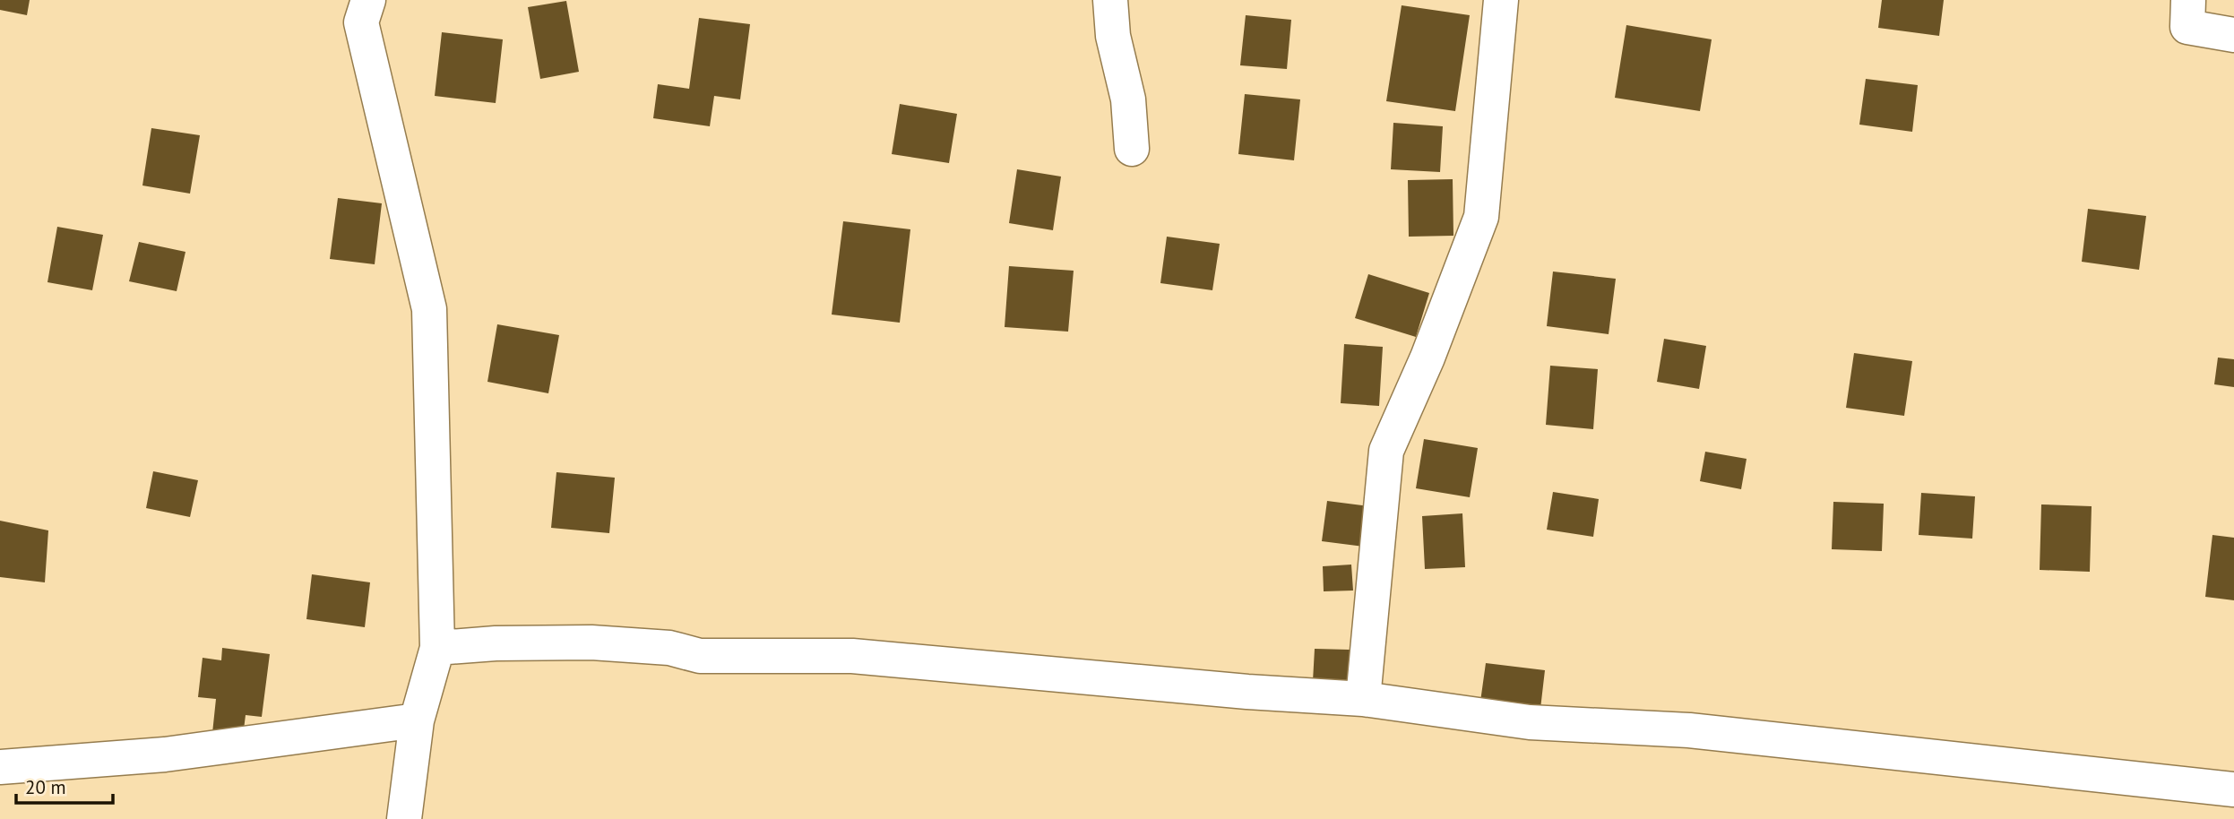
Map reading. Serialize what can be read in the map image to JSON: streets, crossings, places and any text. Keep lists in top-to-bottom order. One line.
{"scale_bar":"20 m"}
